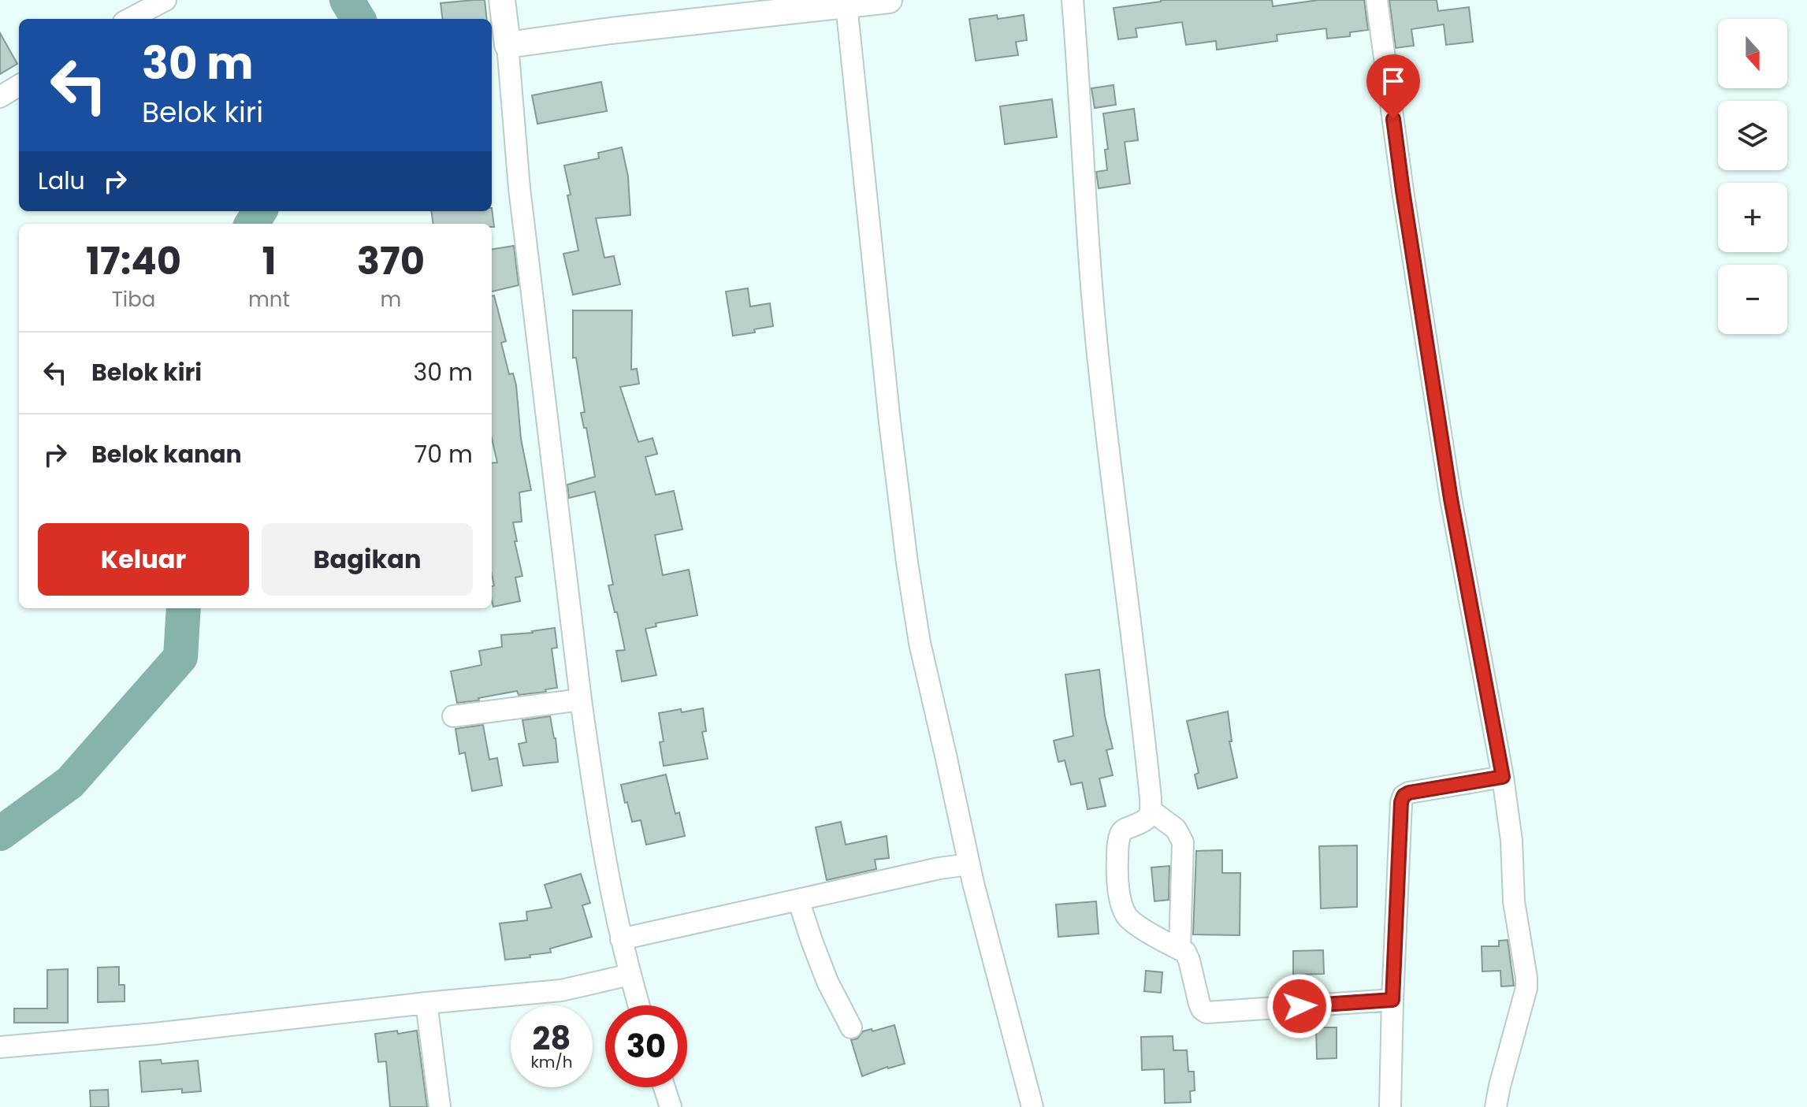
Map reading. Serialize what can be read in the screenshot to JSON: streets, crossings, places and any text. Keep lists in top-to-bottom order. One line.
{"north":"bottom","page":{"map_buttons":["+","−"],"turn":["30 m","Belok kiri"],"then":"Lalu","eta":["17:40","Tiba","1","mnt","370","m"],"list":[{"name":"Belok kiri","value":"30 m"},{"name":"Belok kanan","value":"70 m"}],"buttons":["Keluar","Bagikan"],"speed":"28 km/h","limit":"30"}}
